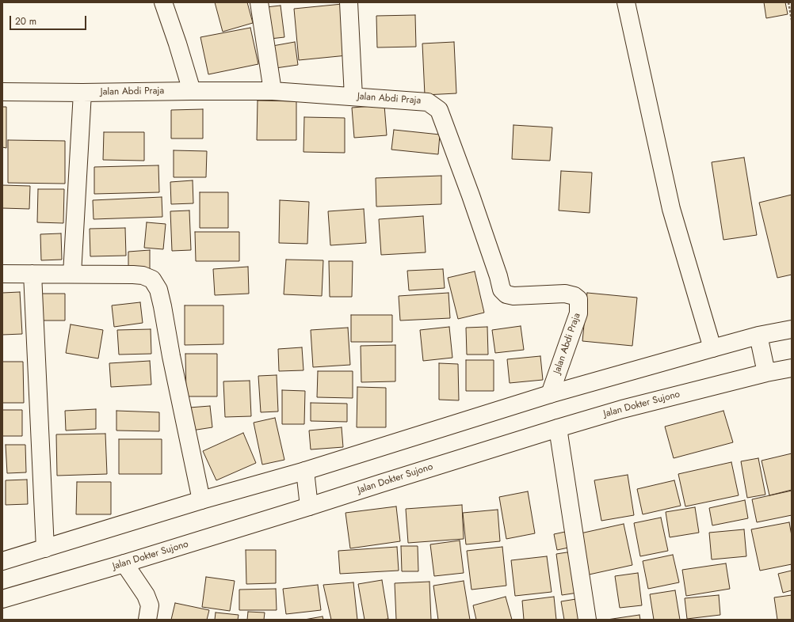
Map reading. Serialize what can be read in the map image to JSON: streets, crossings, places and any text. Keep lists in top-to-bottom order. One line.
{"streets":{"main road":["Jalan Abdi Praja","Jalan Dokter Sujono"]},"scale_bar":"20 m"}
